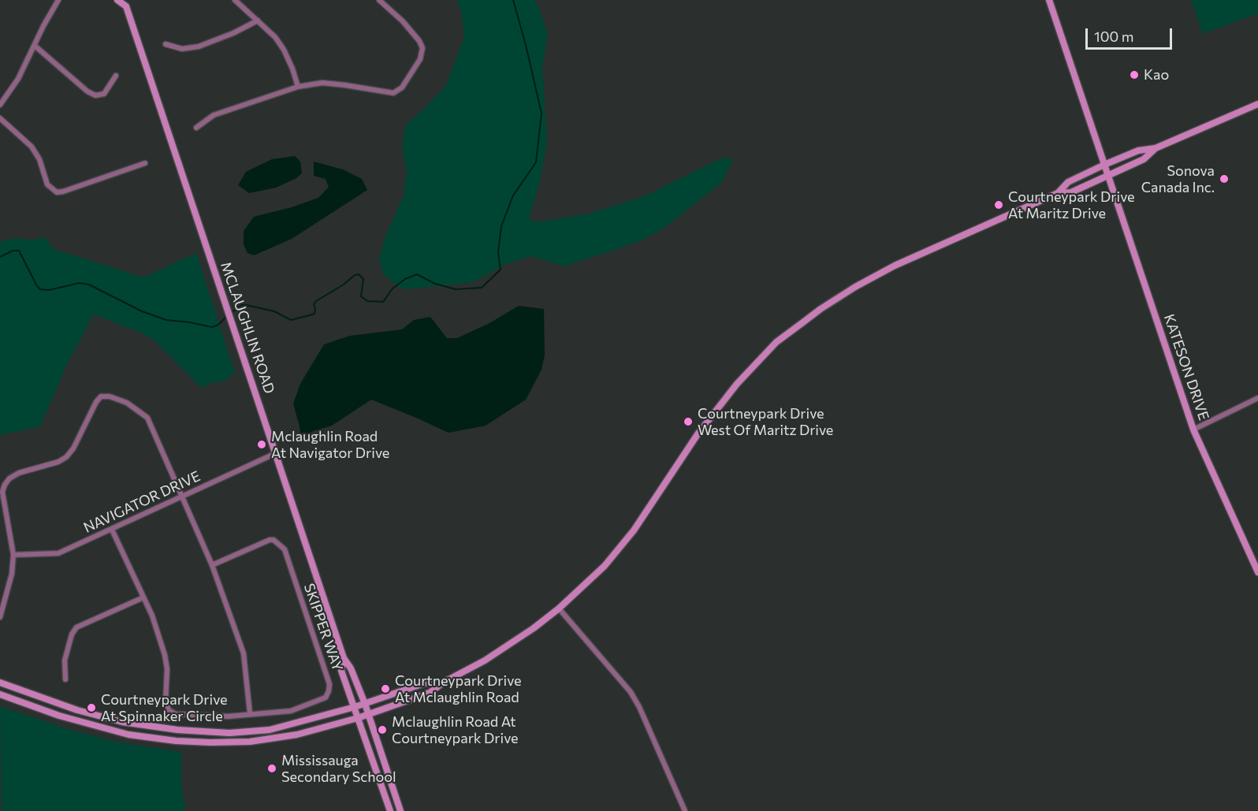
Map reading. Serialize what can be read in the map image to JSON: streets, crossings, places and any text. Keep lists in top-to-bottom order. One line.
{"streets":{"main road":["MCLAUGHLIN ROAD","KATESON DRIVE"],"street":["NAVIGATOR DRIVE","SKIPPER WAY"]},"crossings":[["MCLAUGHLIN ROAD","NAVIGATOR DRIVE"],["NAVIGATOR DRIVE","SKIPPER WAY"]],"places":["Kao","Sonova Canada Inc.","Courtneypark Drive At Maritz Drive","Courtneypark Drive West Of Maritz Drive","Mclaughlin Road At Navigator Drive","Courtneypark Drive At Mclaughlin Road","Courtneypark Drive At Spinnaker Circle","Mclaughlin Road At Courtneypark Drive","Mississauga Secondary School"],"scale_bar":"100 m"}
